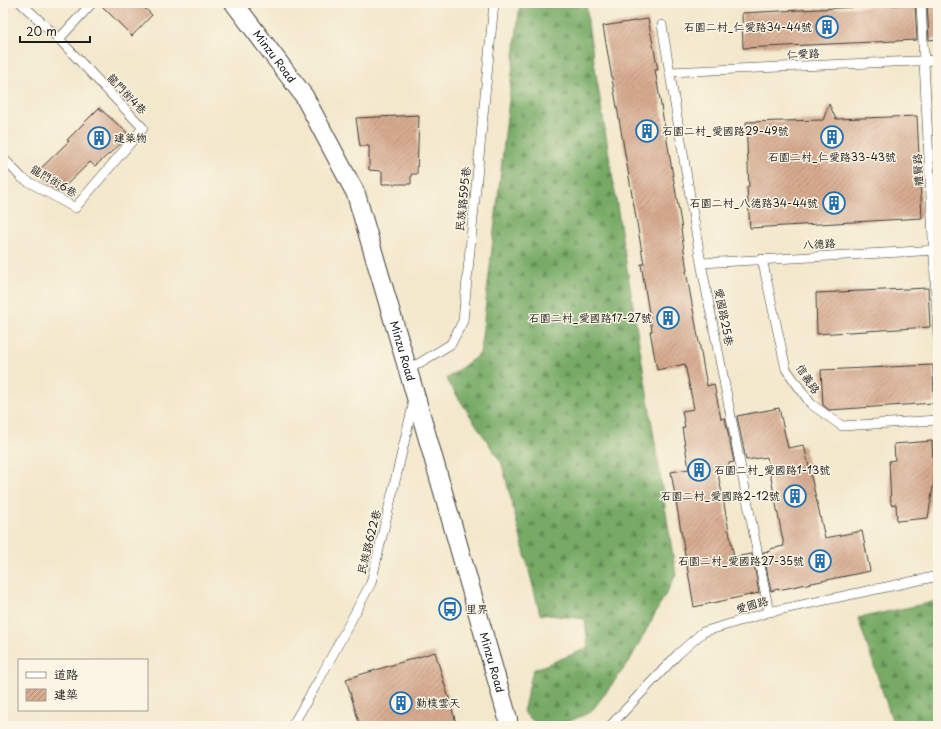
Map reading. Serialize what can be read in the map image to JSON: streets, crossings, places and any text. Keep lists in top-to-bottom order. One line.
{"streets":{"street":["Minzu Road"],"lane":["仁愛路","龍門街4巷","禮賢路","龍門街6巷","民族路595巷","八德路","愛國路25巷","信義路","民族路622巷","愛國路"]},"crossings":[["仁愛路","禮賢路"],["仁愛路","愛國路25巷"],["Minzu Road","民族路595巷"],["Minzu Road","民族路622巷"],["龍門街4巷","龍門街6巷"],["禮賢路","八德路"],["八德路","愛國路25巷"],["八德路","信義路"],["愛國路25巷","愛國路"]],"places":{"building":["石園二村_仁愛路34-44號","石園二村_愛國路29-49號","石園二村_仁愛路33-43號","建築物","石園二村_八德路34-44號","石園二村_愛國路17-27號","石園二村_愛國路1-13號","石園二村_愛國路2-12號","石園二村_愛國路27-35號","勤樸雲天"],"bus stop":["里界"]},"legend":["道路","建築"],"scale_bar":"20 m"}
